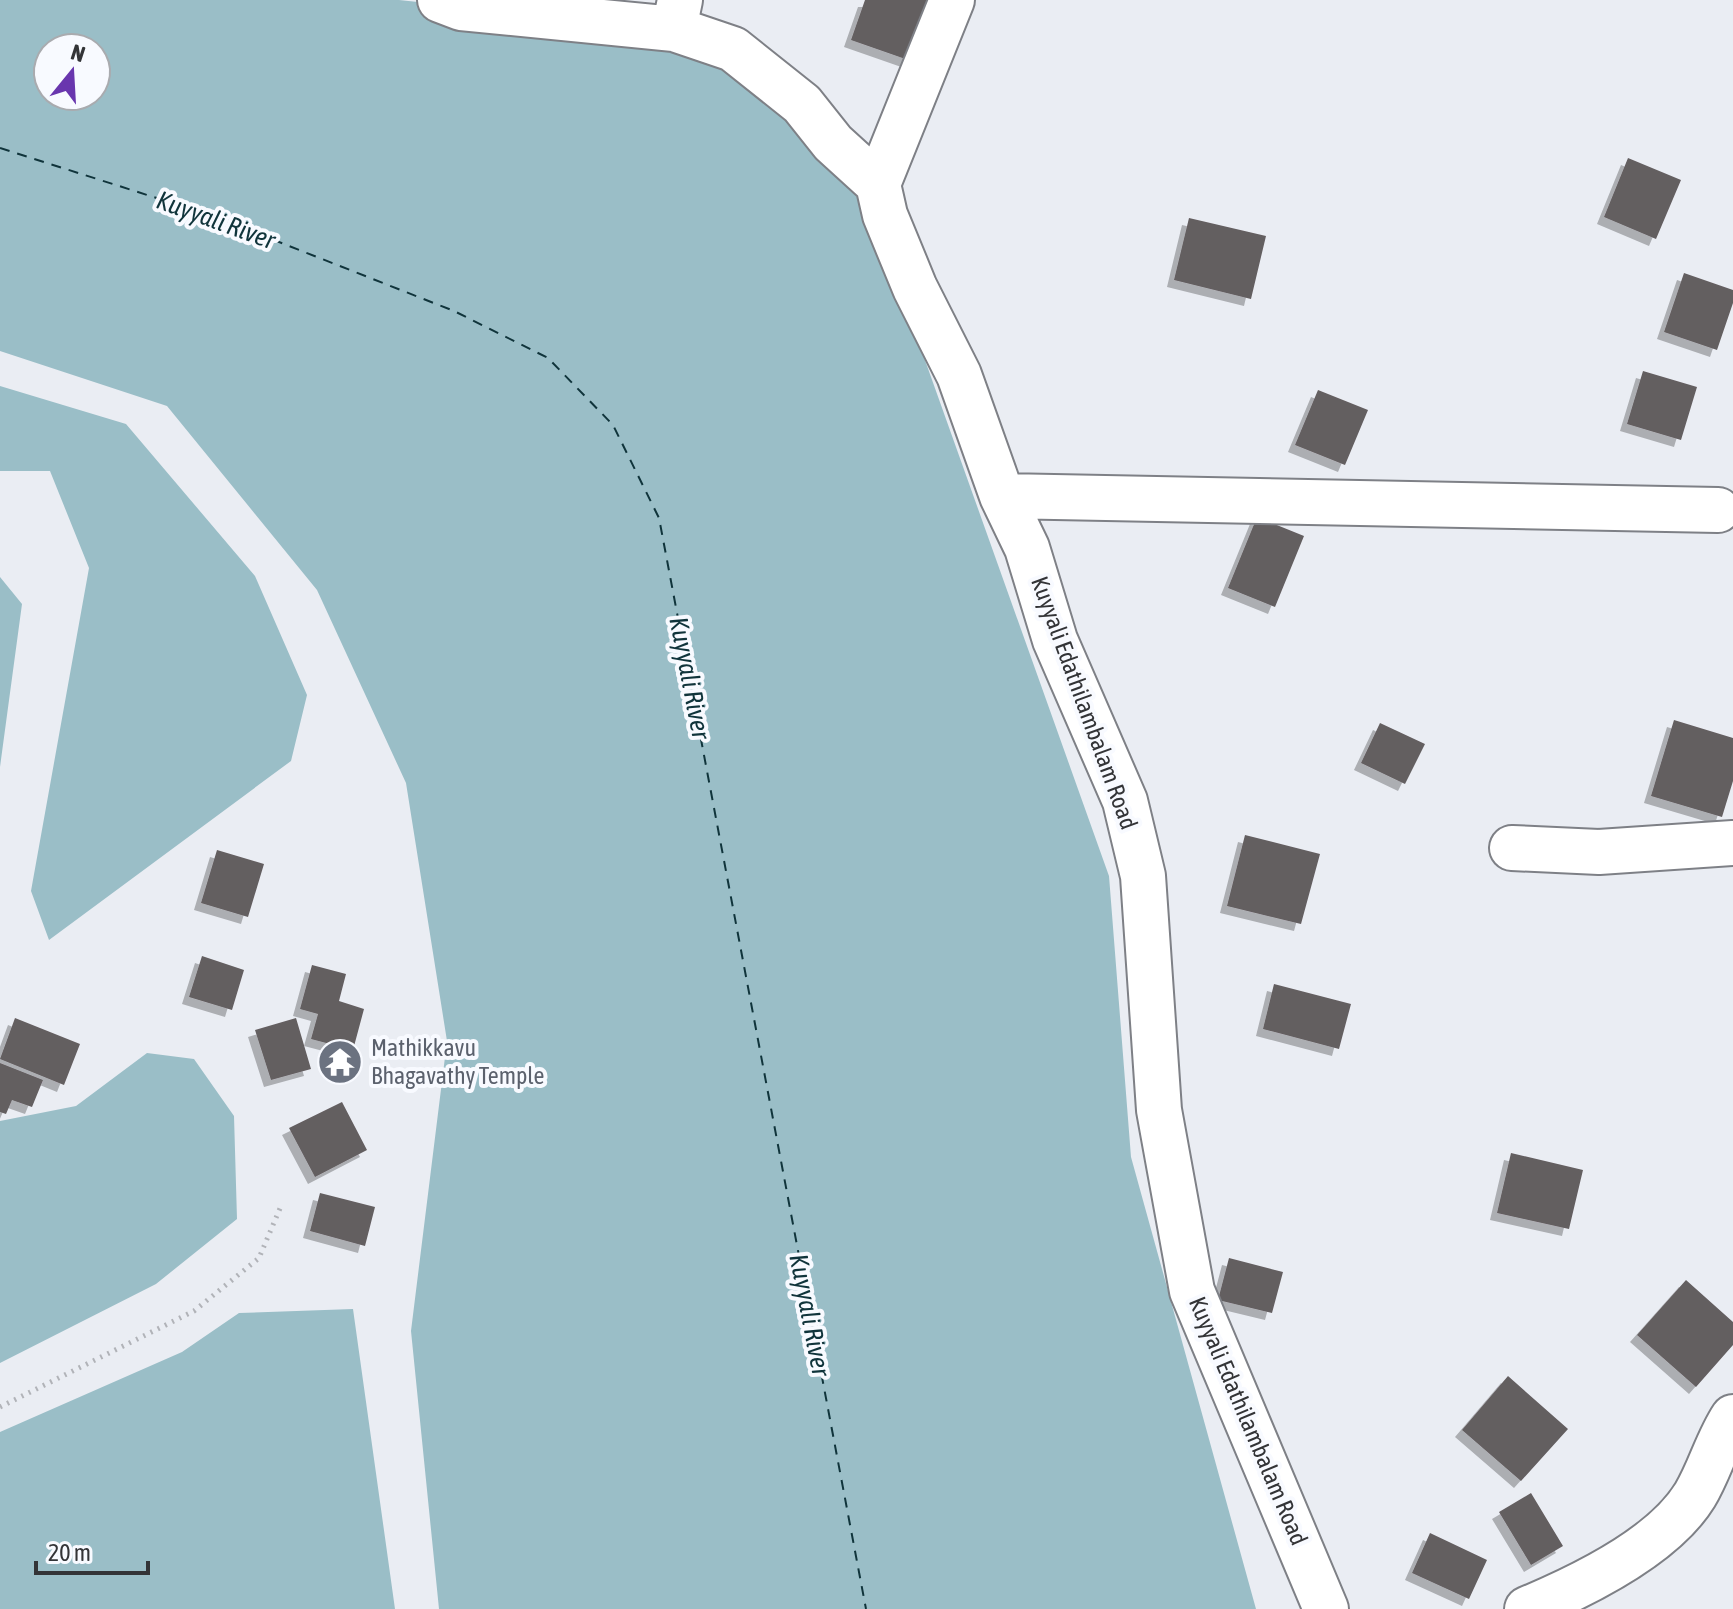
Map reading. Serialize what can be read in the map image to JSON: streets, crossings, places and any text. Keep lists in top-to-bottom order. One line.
{"streets":{"street":["Kuyyali Edathilambalam Road"]},"water":["Kuyyali River"],"places":{"temple":["Mathikkavu Bhagavathy Temple"]},"scale_bar":"20 m","north":"top"}
